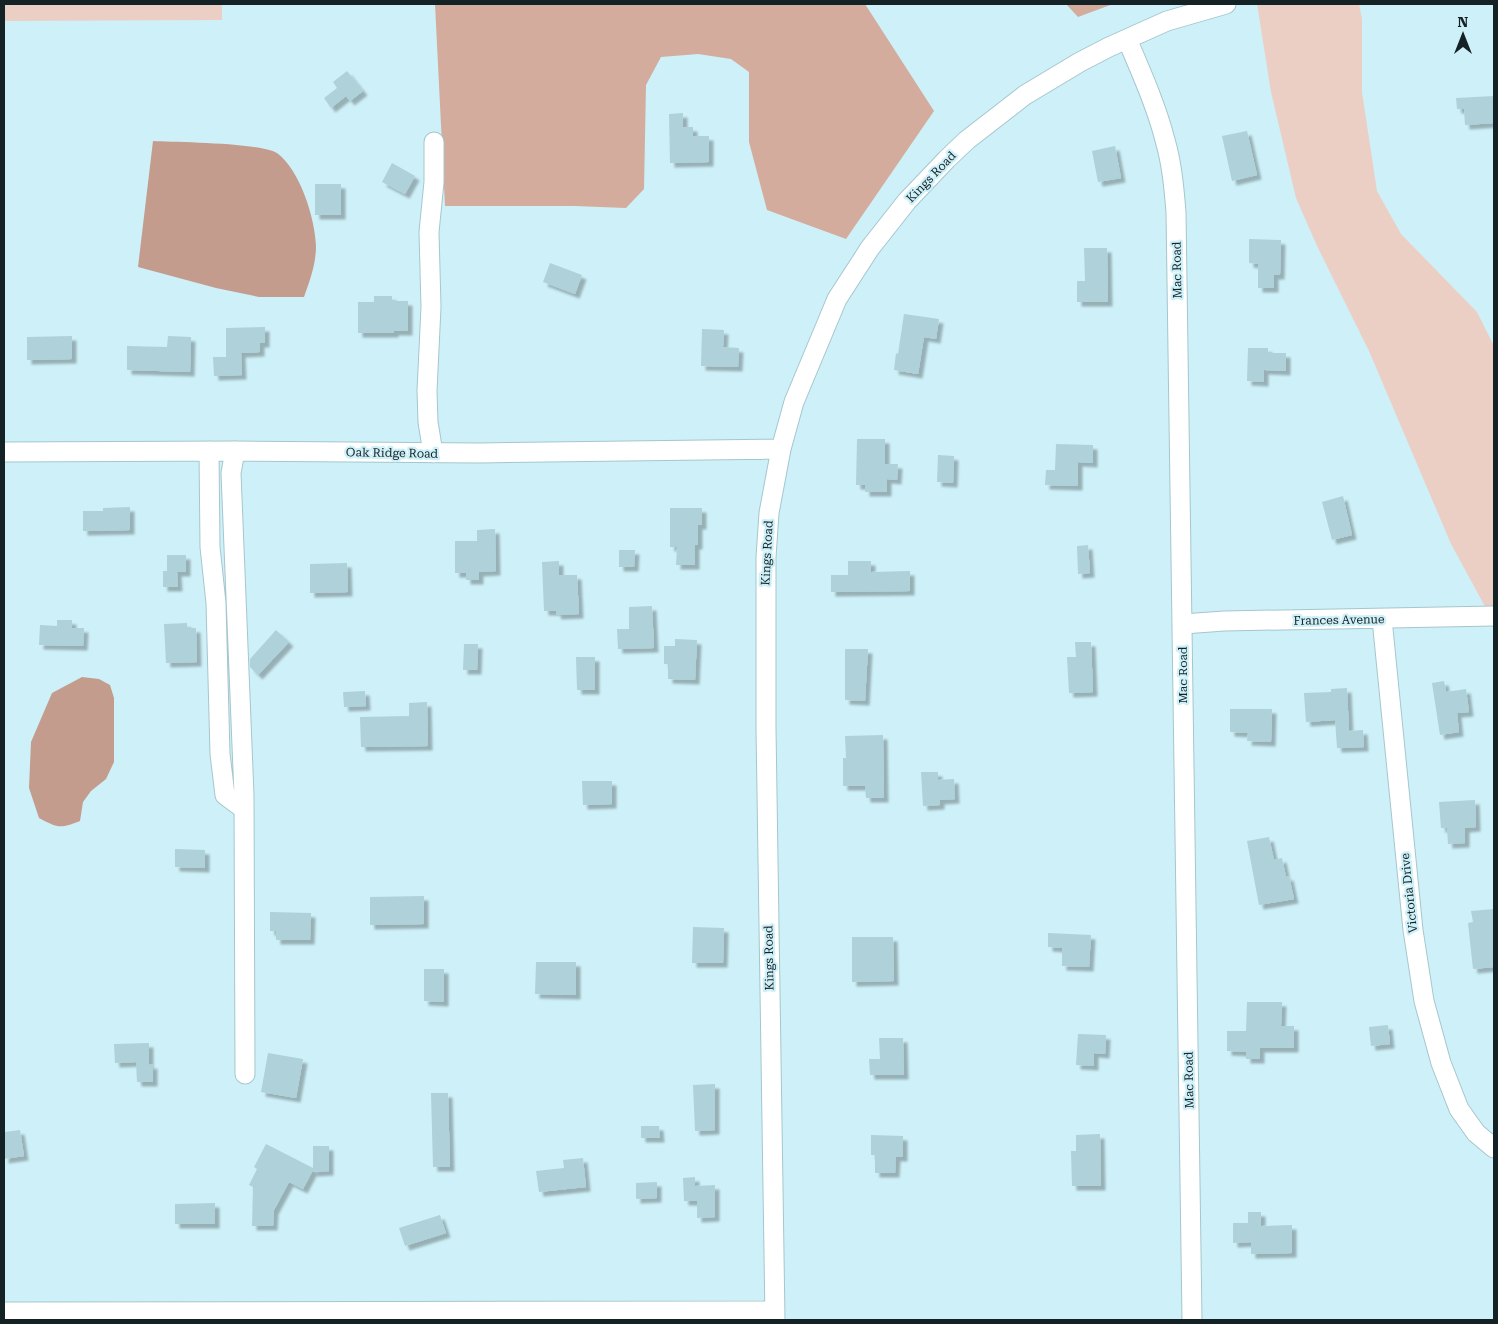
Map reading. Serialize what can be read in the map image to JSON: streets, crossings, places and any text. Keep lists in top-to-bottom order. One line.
{"streets":{"street":["Kings Road","Mac Road","Oak Ridge Road","Frances Avenue","Victoria Drive"]},"crossings":[["Kings Road","Mac Road"],["Kings Road","Oak Ridge Road"],["Mac Road","Frances Avenue"],["Frances Avenue","Victoria Drive"]],"north":"top"}
